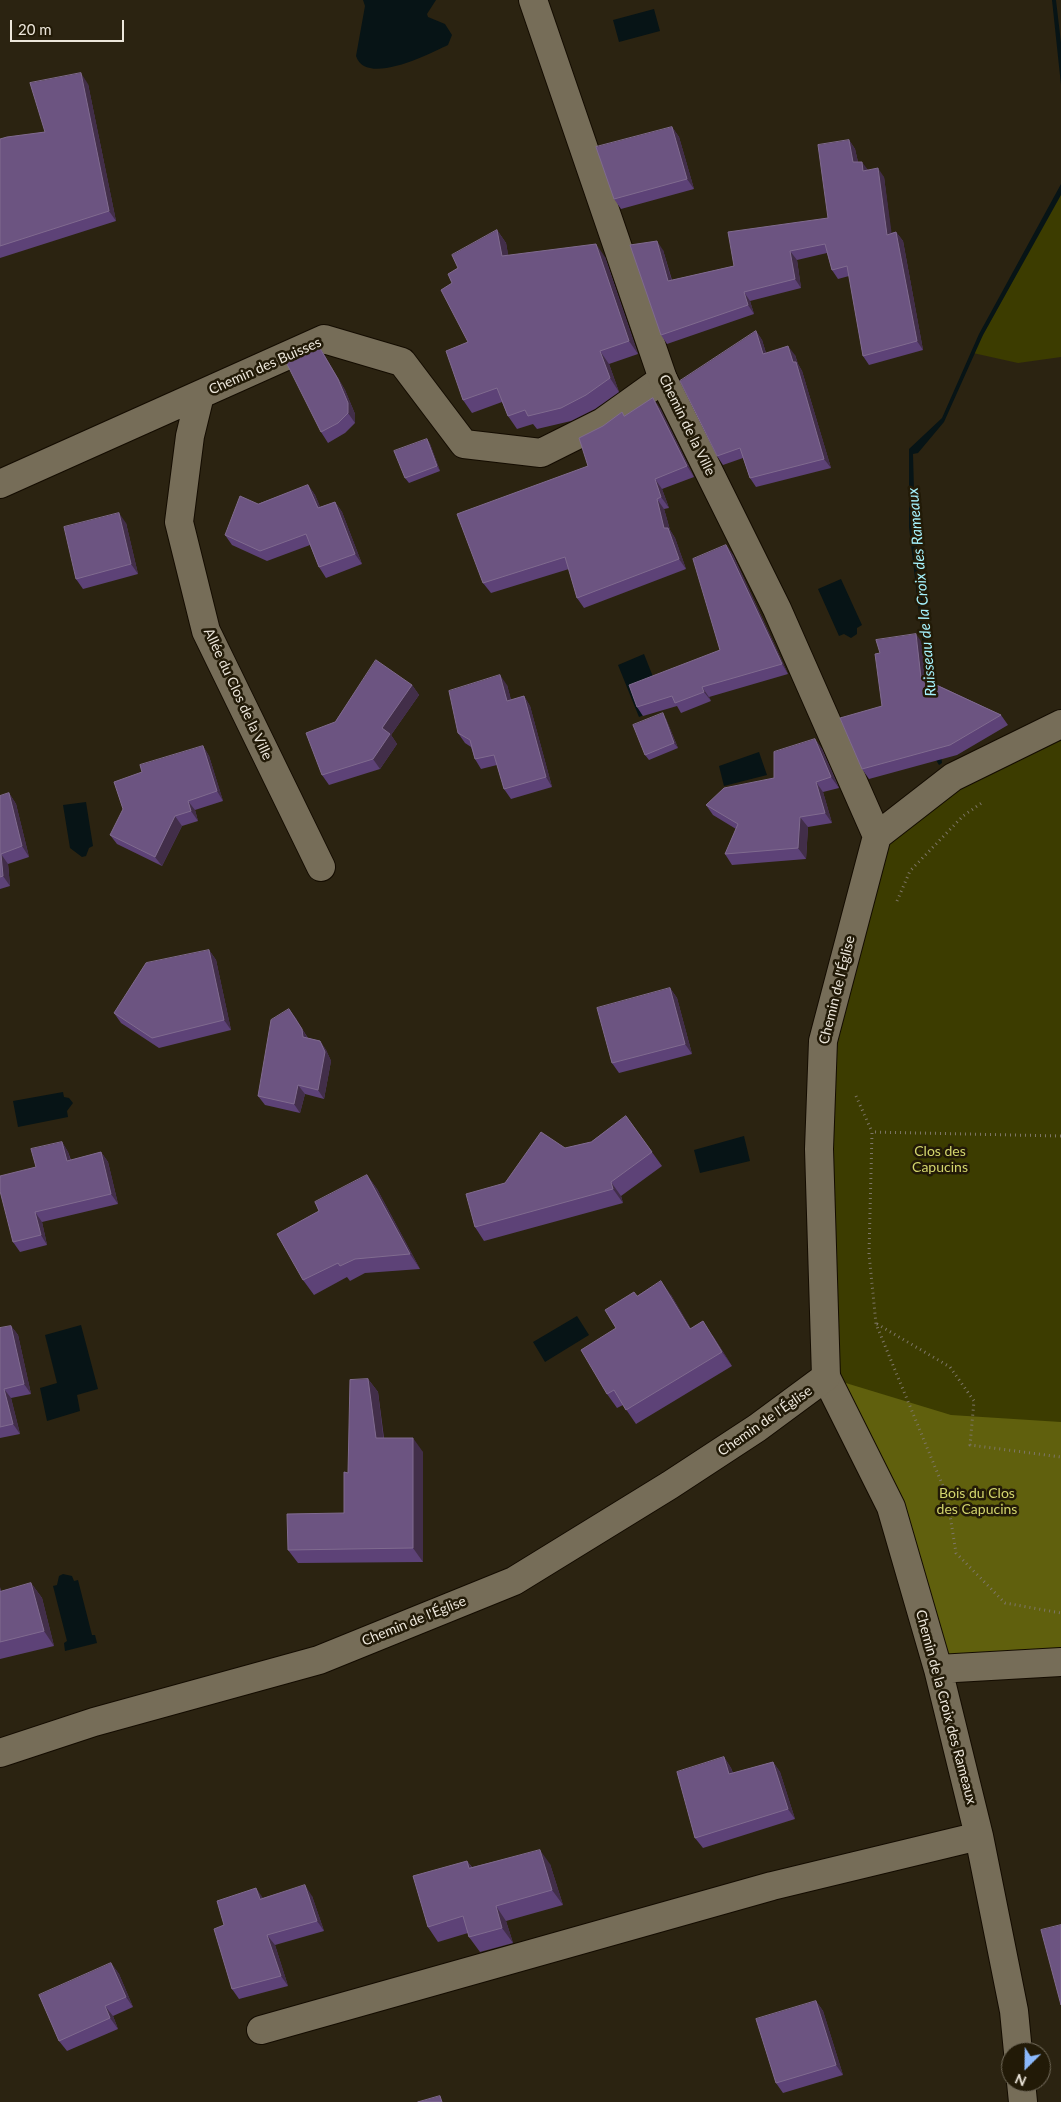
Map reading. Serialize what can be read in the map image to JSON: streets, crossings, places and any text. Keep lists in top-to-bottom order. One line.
{"streets":{"street":["Chemin des Buisses","Chemin de la Ville","Allée du Clos de la Ville","Chemin de l'Église","Chemin de la Croix des Rameaux"]},"crossings":[["Chemin des Buisses","Chemin de la Ville"],["Chemin des Buisses","Allée du Clos de la Ville"],["Chemin de la Ville","Chemin de l'Église"],["Chemin de l'Église","Chemin de la Croix des Rameaux"]],"water":["Ruisseau de la Croix des Rameaux"],"parks":["Clos des Capucins","Bois du Clos des Capucins"],"scale_bar":"20 m","north":"bottom left"}
